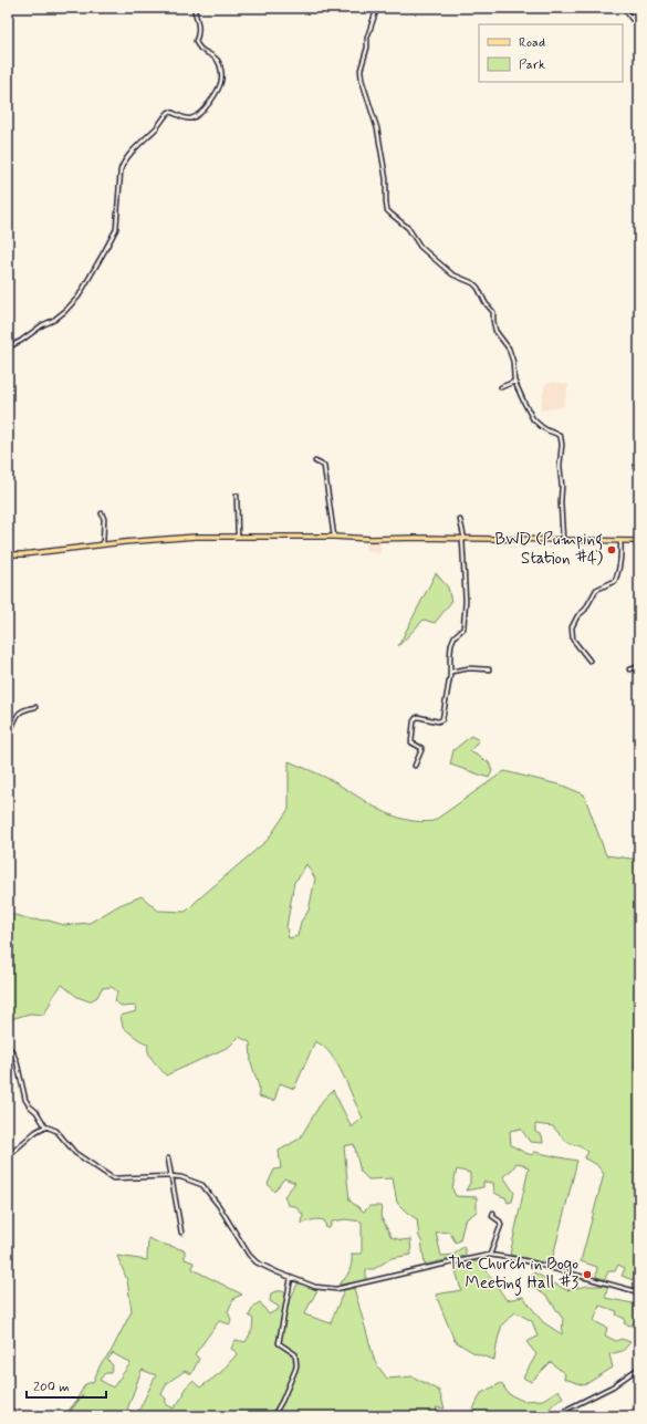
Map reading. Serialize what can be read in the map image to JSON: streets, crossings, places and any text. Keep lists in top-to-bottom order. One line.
{"places":["BWD (Pumping Station #4)","The Church in Bogo Meeting Hall #3"],"legend":["Road","Park"],"scale_bar":"200 m"}
